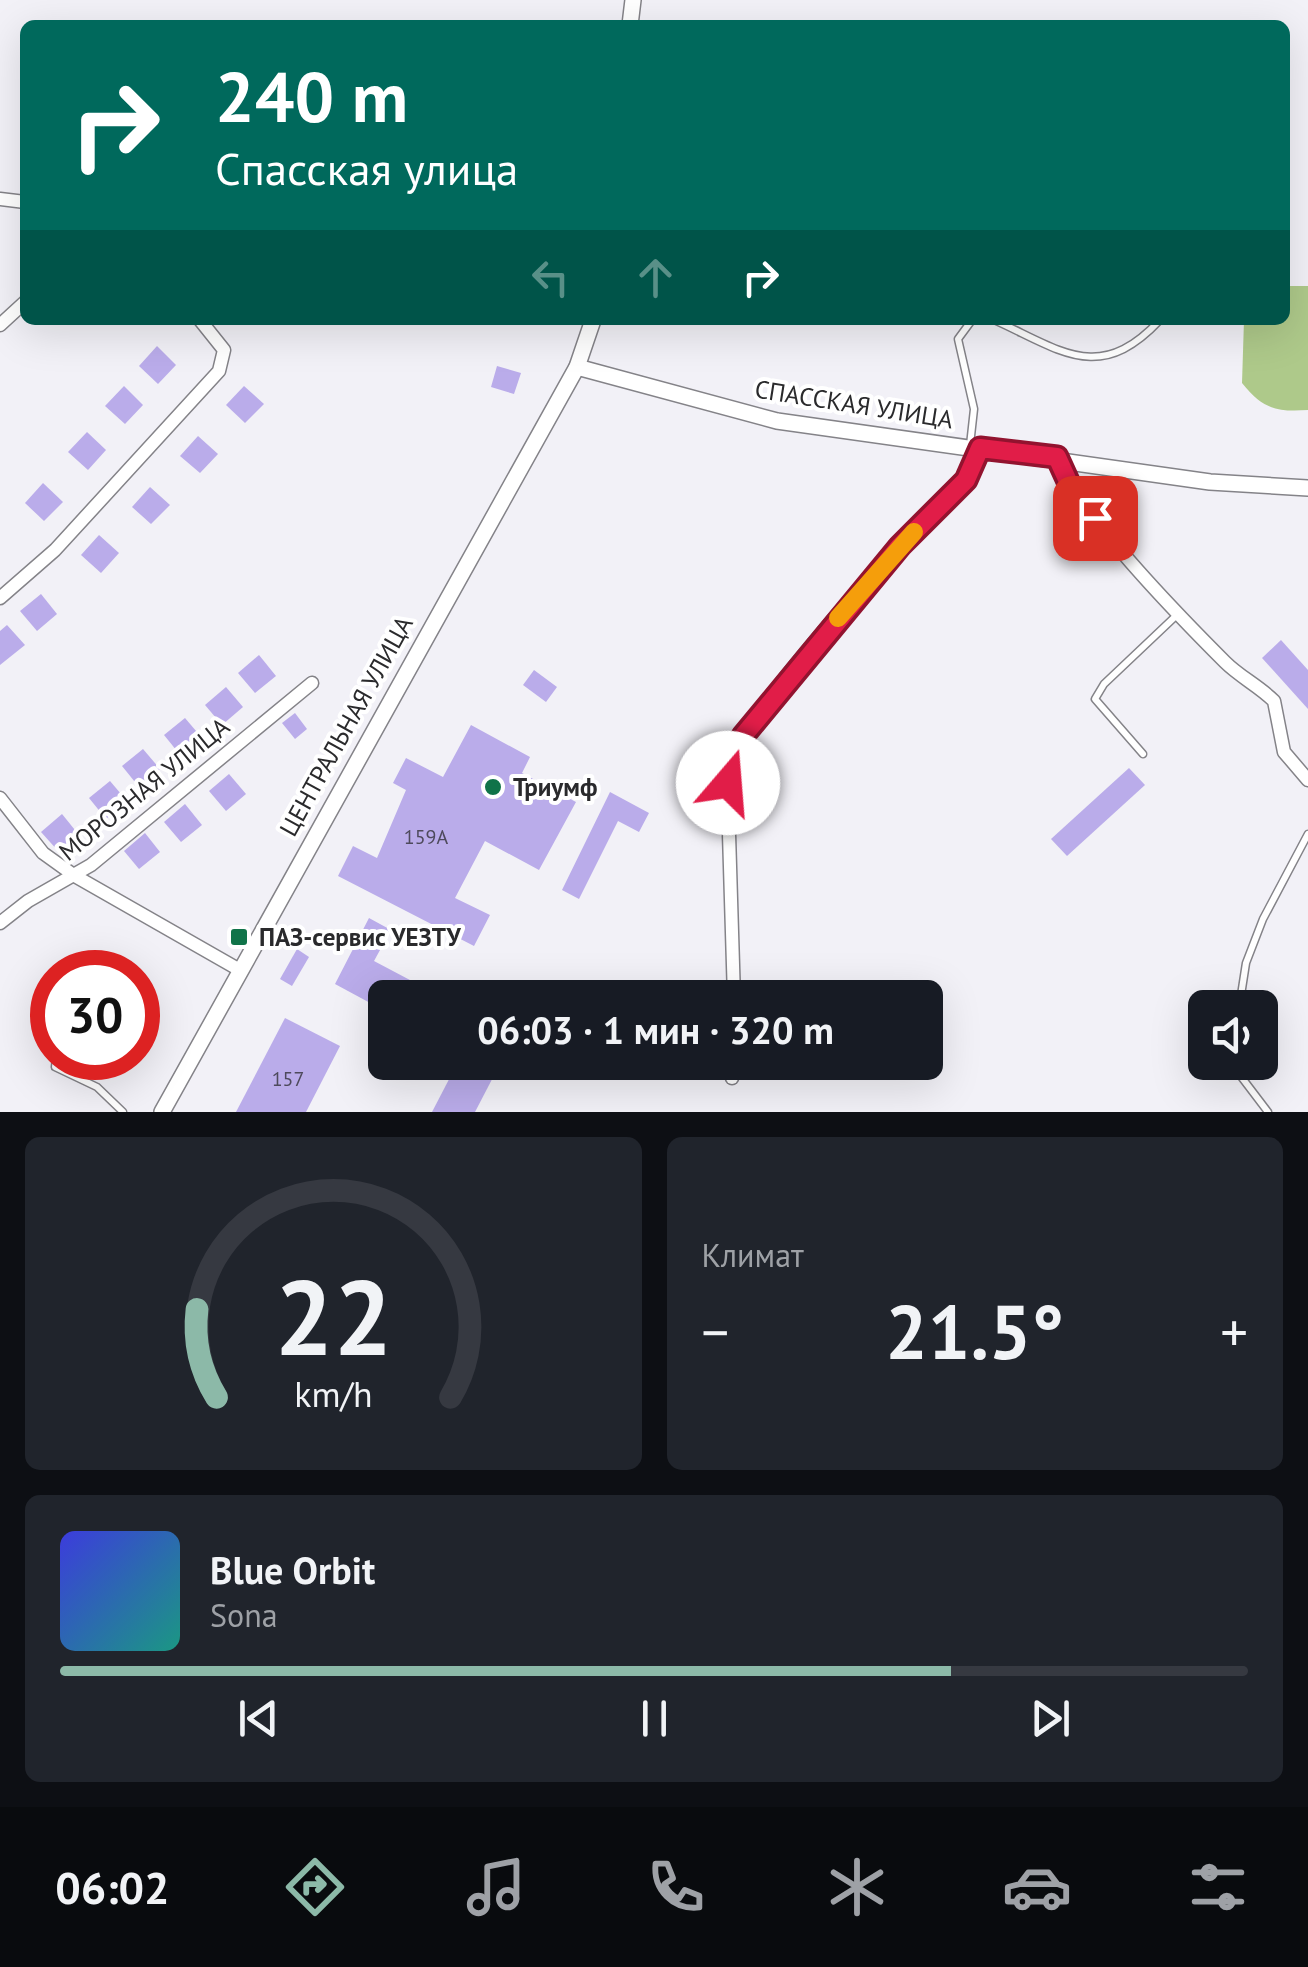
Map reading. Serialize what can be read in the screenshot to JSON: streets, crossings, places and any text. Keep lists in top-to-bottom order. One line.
{"streets":{"street":["СПАССКАЯ УЛИЦА","ЦЕНТРАЛЬНАЯ УЛИЦА","МОРОЗНАЯ УЛИЦА"]},"crossings":[["СПАССКАЯ УЛИЦА","ЦЕНТРАЛЬНАЯ УЛИЦА"]],"places":{"other":["Триумф"],"transit":["ПАЗ-сервис УЕЗТУ"]},"house_numbers":["159А","157"],"page":{"turn":["240 m","Спасская улица"],"limit":"30","trip":"06:03 · 1 мин · 320 m","tile":"Климат","heat":["−","21.5°","+"],"song":["Blue Orbit","Sona"],"tabs":"06:02","gauge":["22","km/h"]}}
